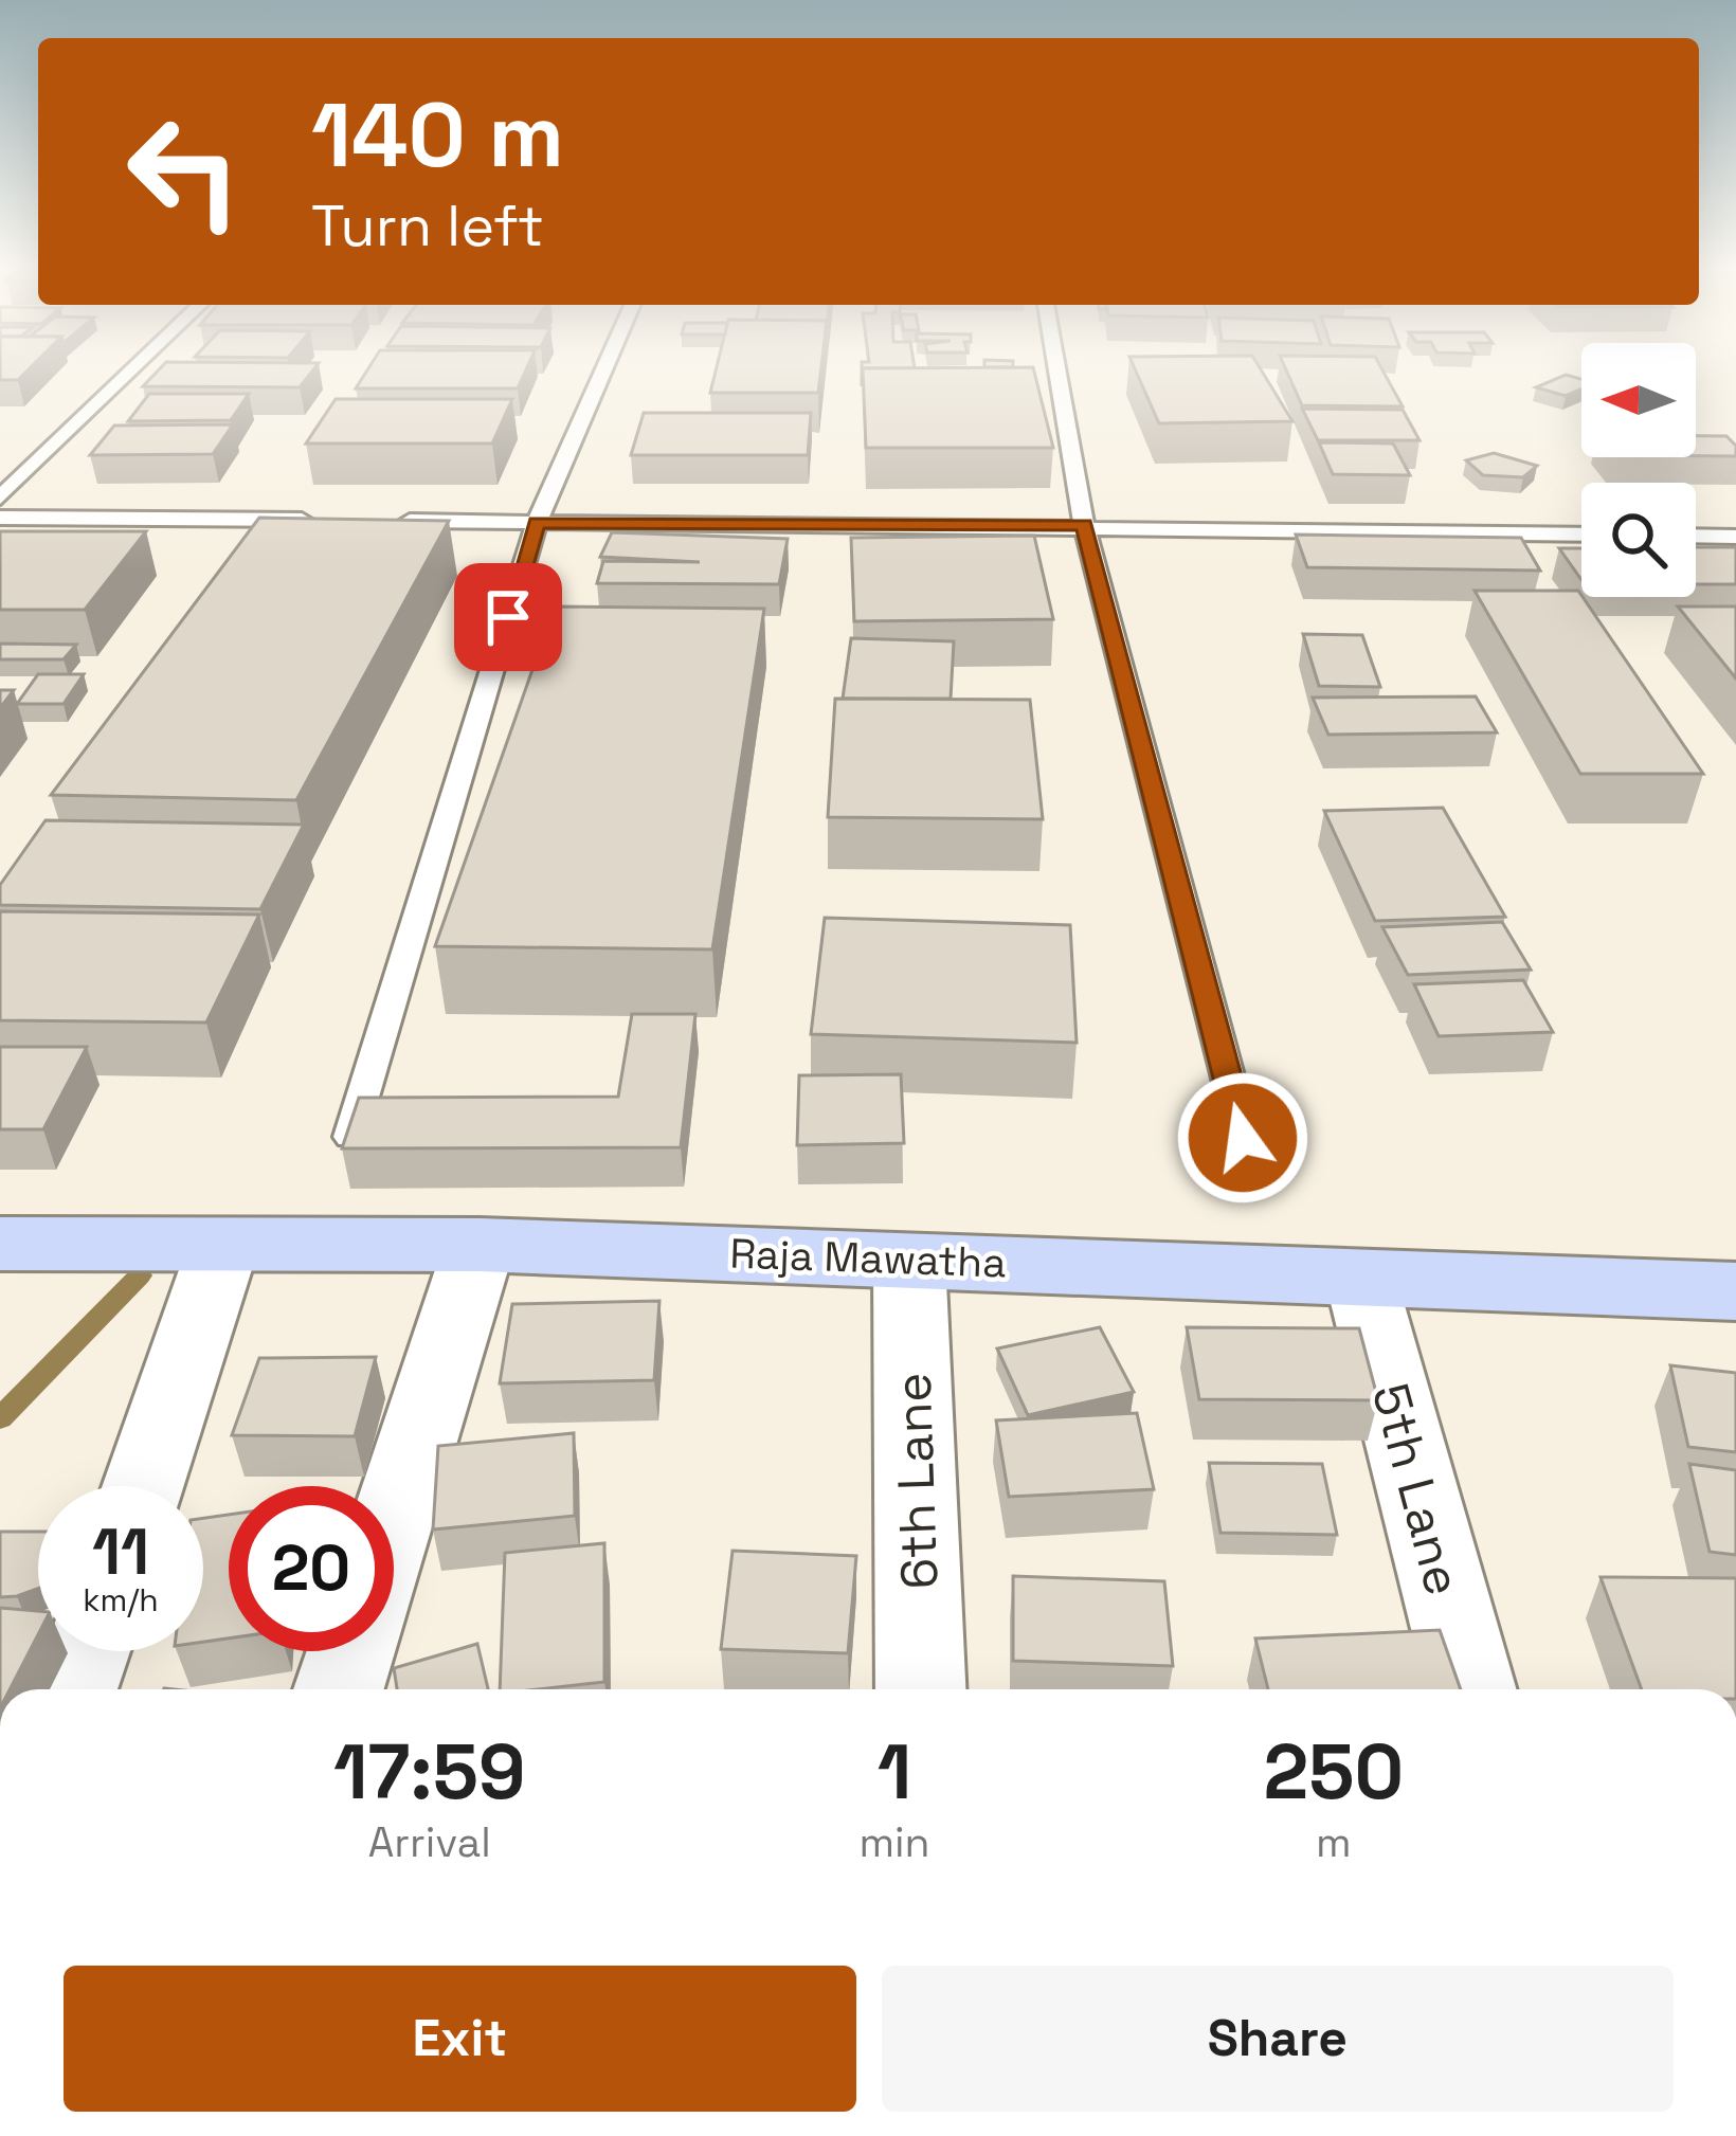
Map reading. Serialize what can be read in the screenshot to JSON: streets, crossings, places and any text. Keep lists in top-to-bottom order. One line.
{"streets":{"street":["Raja Mawatha","6th Lane","5th Lane"]},"crossings":[["Raja Mawatha","6th Lane"],["Raja Mawatha","5th Lane"]],"north":"left","page":{"turn":["140 m","Turn left"],"speed":"11 km/h","limit":"20","eta":["17:59","Arrival","1","min","250","m"],"buttons":["Exit","Share"]}}
